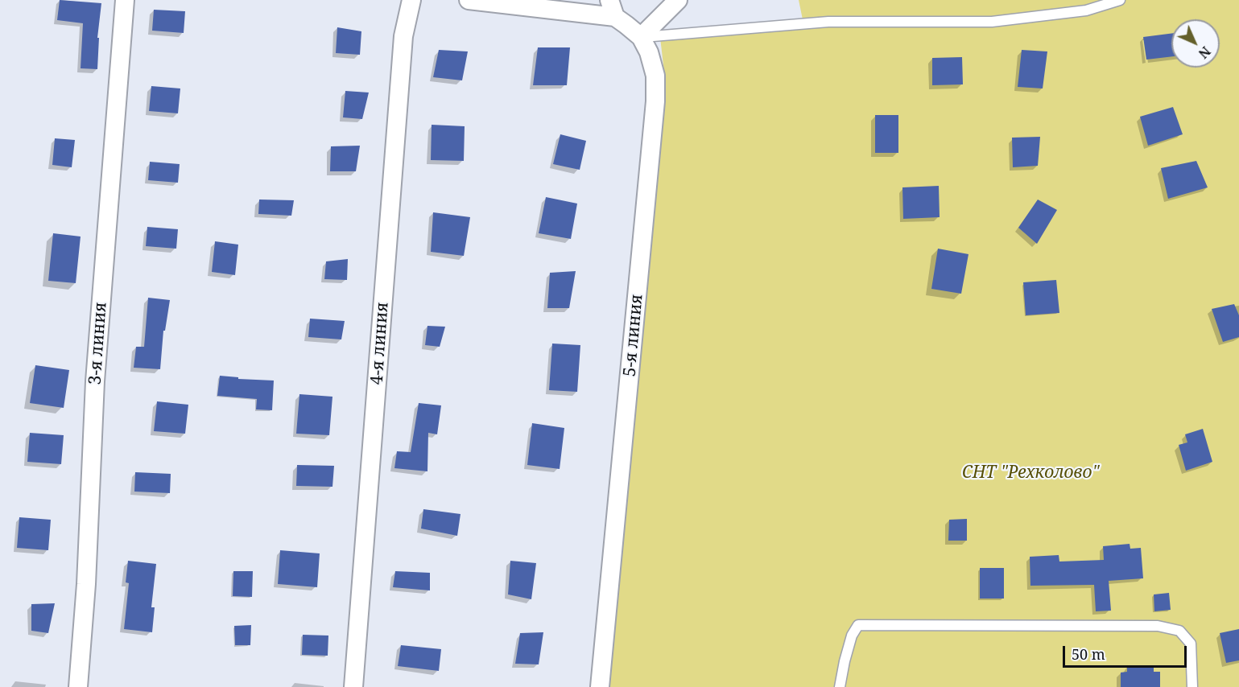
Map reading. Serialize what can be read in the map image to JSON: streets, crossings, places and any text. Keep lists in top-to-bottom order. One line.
{"streets":{"street":["5-я линия","3-я линия","4-я линия"]},"parks":["СНТ \"Рехколово\""],"scale_bar":"50 m","north":"bottom right"}
